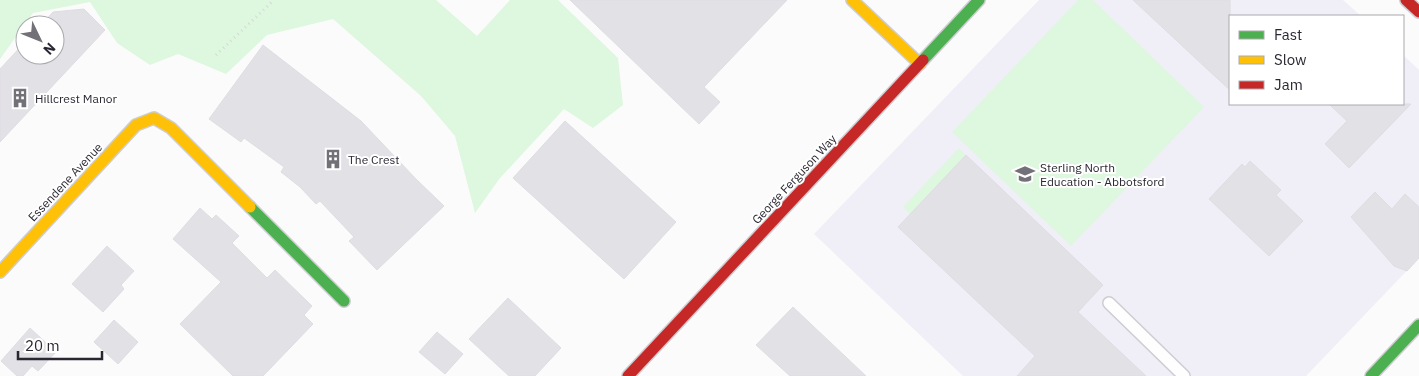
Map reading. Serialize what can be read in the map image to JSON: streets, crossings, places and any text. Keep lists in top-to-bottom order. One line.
{"streets":{"street":["George Ferguson Way","Essendene Avenue"]},"places":{"building":["Hillcrest Manor","The Crest"],"school or university":["Sterling North Education - Abbotsford"]},"legend":["Fast","Slow","Jam"],"scale_bar":"20 m","north":"bottom right"}
